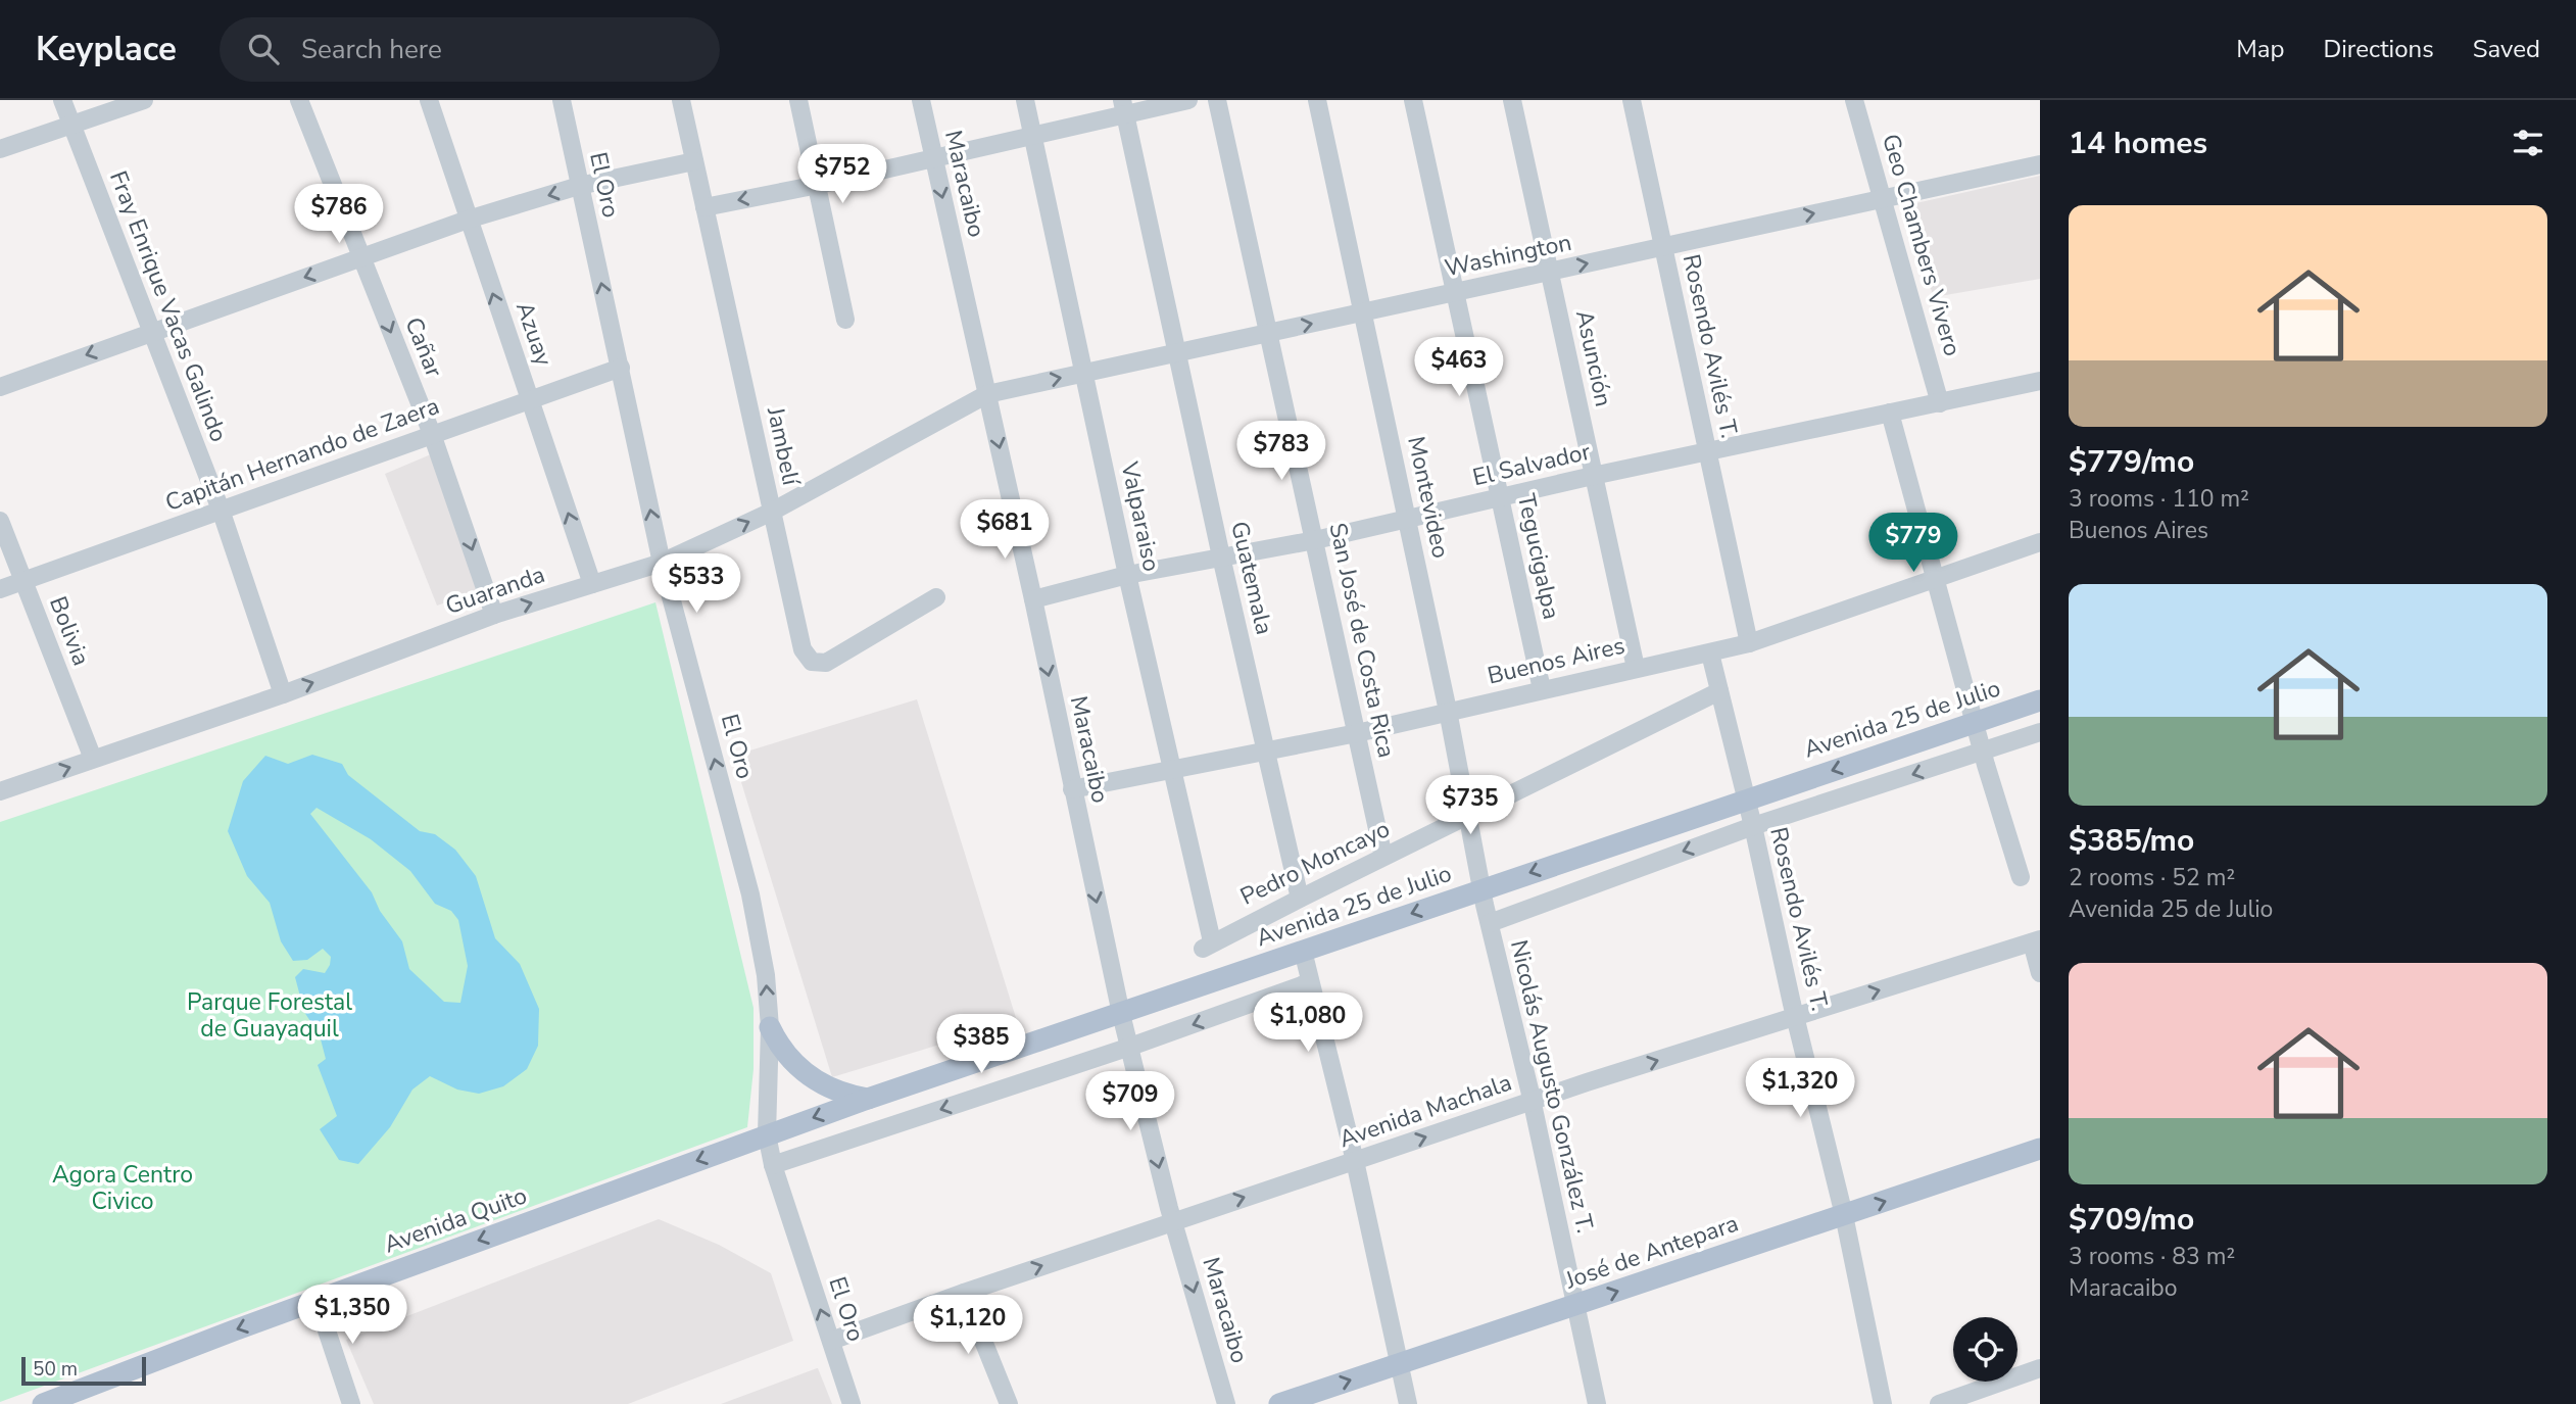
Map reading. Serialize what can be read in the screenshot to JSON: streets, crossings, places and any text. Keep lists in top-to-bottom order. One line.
{"streets":{"main road":["Avenida 25 de Julio","Avenida Quito","José de Antepara"],"street":["Maracaibo","El Oro","Geo Chambers Vivero","Washington","Fray Enrique Vacas Galindo","Azuay","Rosendo Avilés T.","Cañar","Asunción","Jambelí","Capitán Hernando de Zaera","El Salvador","Montevideo","Valparaiso","Tegucigalpa","Guatemala","Guaranda","Bolivia","San José de Costa Rica","Buenos Aires","Pedro Moncayo","Nicolás Augusto González T.","Avenida Machala"]},"crossings":[["Maracaibo","Washington"],["Maracaibo","El Salvador"],["Maracaibo","Guaranda"],["Maracaibo","Buenos Aires"],["Maracaibo","Avenida 25 de Julio"],["Maracaibo","Avenida Machala"],["El Oro","Capitán Hernando de Zaera"],["El Oro","Guaranda"],["El Oro","Avenida 25 de Julio"],["El Oro","Avenida Machala"],["El Oro","Avenida Quito"],["Geo Chambers Vivero","Washington"],["Geo Chambers Vivero","El Salvador"],["Washington","Rosendo Avilés T."],["Washington","Asunción"],["Washington","Montevideo"],["Washington","Valparaiso"],["Washington","Tegucigalpa"],["Washington","Guatemala"],["Washington","Guaranda"],["Washington","San José de Costa Rica"],["Fray Enrique Vacas Galindo","Capitán Hernando de Zaera"],["Fray Enrique Vacas Galindo","Guaranda"],["Azuay","Capitán Hernando de Zaera"],["Azuay","Guaranda"],["Rosendo Avilés T.","El Salvador"],["Rosendo Avilés T.","Buenos Aires"],["Rosendo Avilés T.","Avenida 25 de Julio"],["Rosendo Avilés T.","Pedro Moncayo"],["Rosendo Avilés T.","Avenida Machala"],["Rosendo Avilés T.","José de Antepara"],["Cañar","Capitán Hernando de Zaera"],["Cañar","Guaranda"],["Asunción","El Salvador"],["Asunción","Buenos Aires"],["Jambelí","Guaranda"],["Capitán Hernando de Zaera","Bolivia"],["El Salvador","Montevideo"],["El Salvador","Valparaiso"],["El Salvador","Tegucigalpa"],["El Salvador","Guatemala"],["El Salvador","San José de Costa Rica"],["Montevideo","Buenos Aires"],["Montevideo","Avenida 25 de Julio"],["Montevideo","Pedro Moncayo"],["Montevideo","Nicolás Augusto González T."],["Valparaiso","Buenos Aires"],["Valparaiso","Pedro Moncayo"],["Tegucigalpa","Buenos Aires"],["Guatemala","Buenos Aires"],["Guatemala","Pedro Moncayo"],["Guaranda","Bolivia"],["San José de Costa Rica","Buenos Aires"],["San José de Costa Rica","Pedro Moncayo"],["Avenida 25 de Julio","Nicolás Augusto González T."],["Avenida 25 de Julio","Avenida Quito"],["Nicolás Augusto González T.","Avenida Machala"],["Nicolás Augusto González T.","José de Antepara"]],"one_way":["Maracaibo","El Oro","Washington","Azuay","Cañar","Guaranda","Avenida 25 de Julio","Avenida Machala","Avenida Quito","José de Antepara"],"parks":["Parque Forestal de Guayaquil","Agora Centro Civico"],"scale_bar":"50 m","page":{"header":"Keyplace","search":"Search here","nav":["Map","Directions","Saved"],"heading":"14 homes","price":["$752","$786","$463","$783","$681","$779","$533","$735","$1,080","$385","$1,320","$709","$1,350","$1,120"],"list":[{"name":"$779/mo","note":"3 rooms · 110 m² · Buenos Aires"},{"name":"$385/mo","note":"2 rooms · 52 m² · Avenida 25 de Julio"},{"name":"$709/mo","note":"3 rooms · 83 m² · Maracaibo"}],"scale":"50 m"}}
